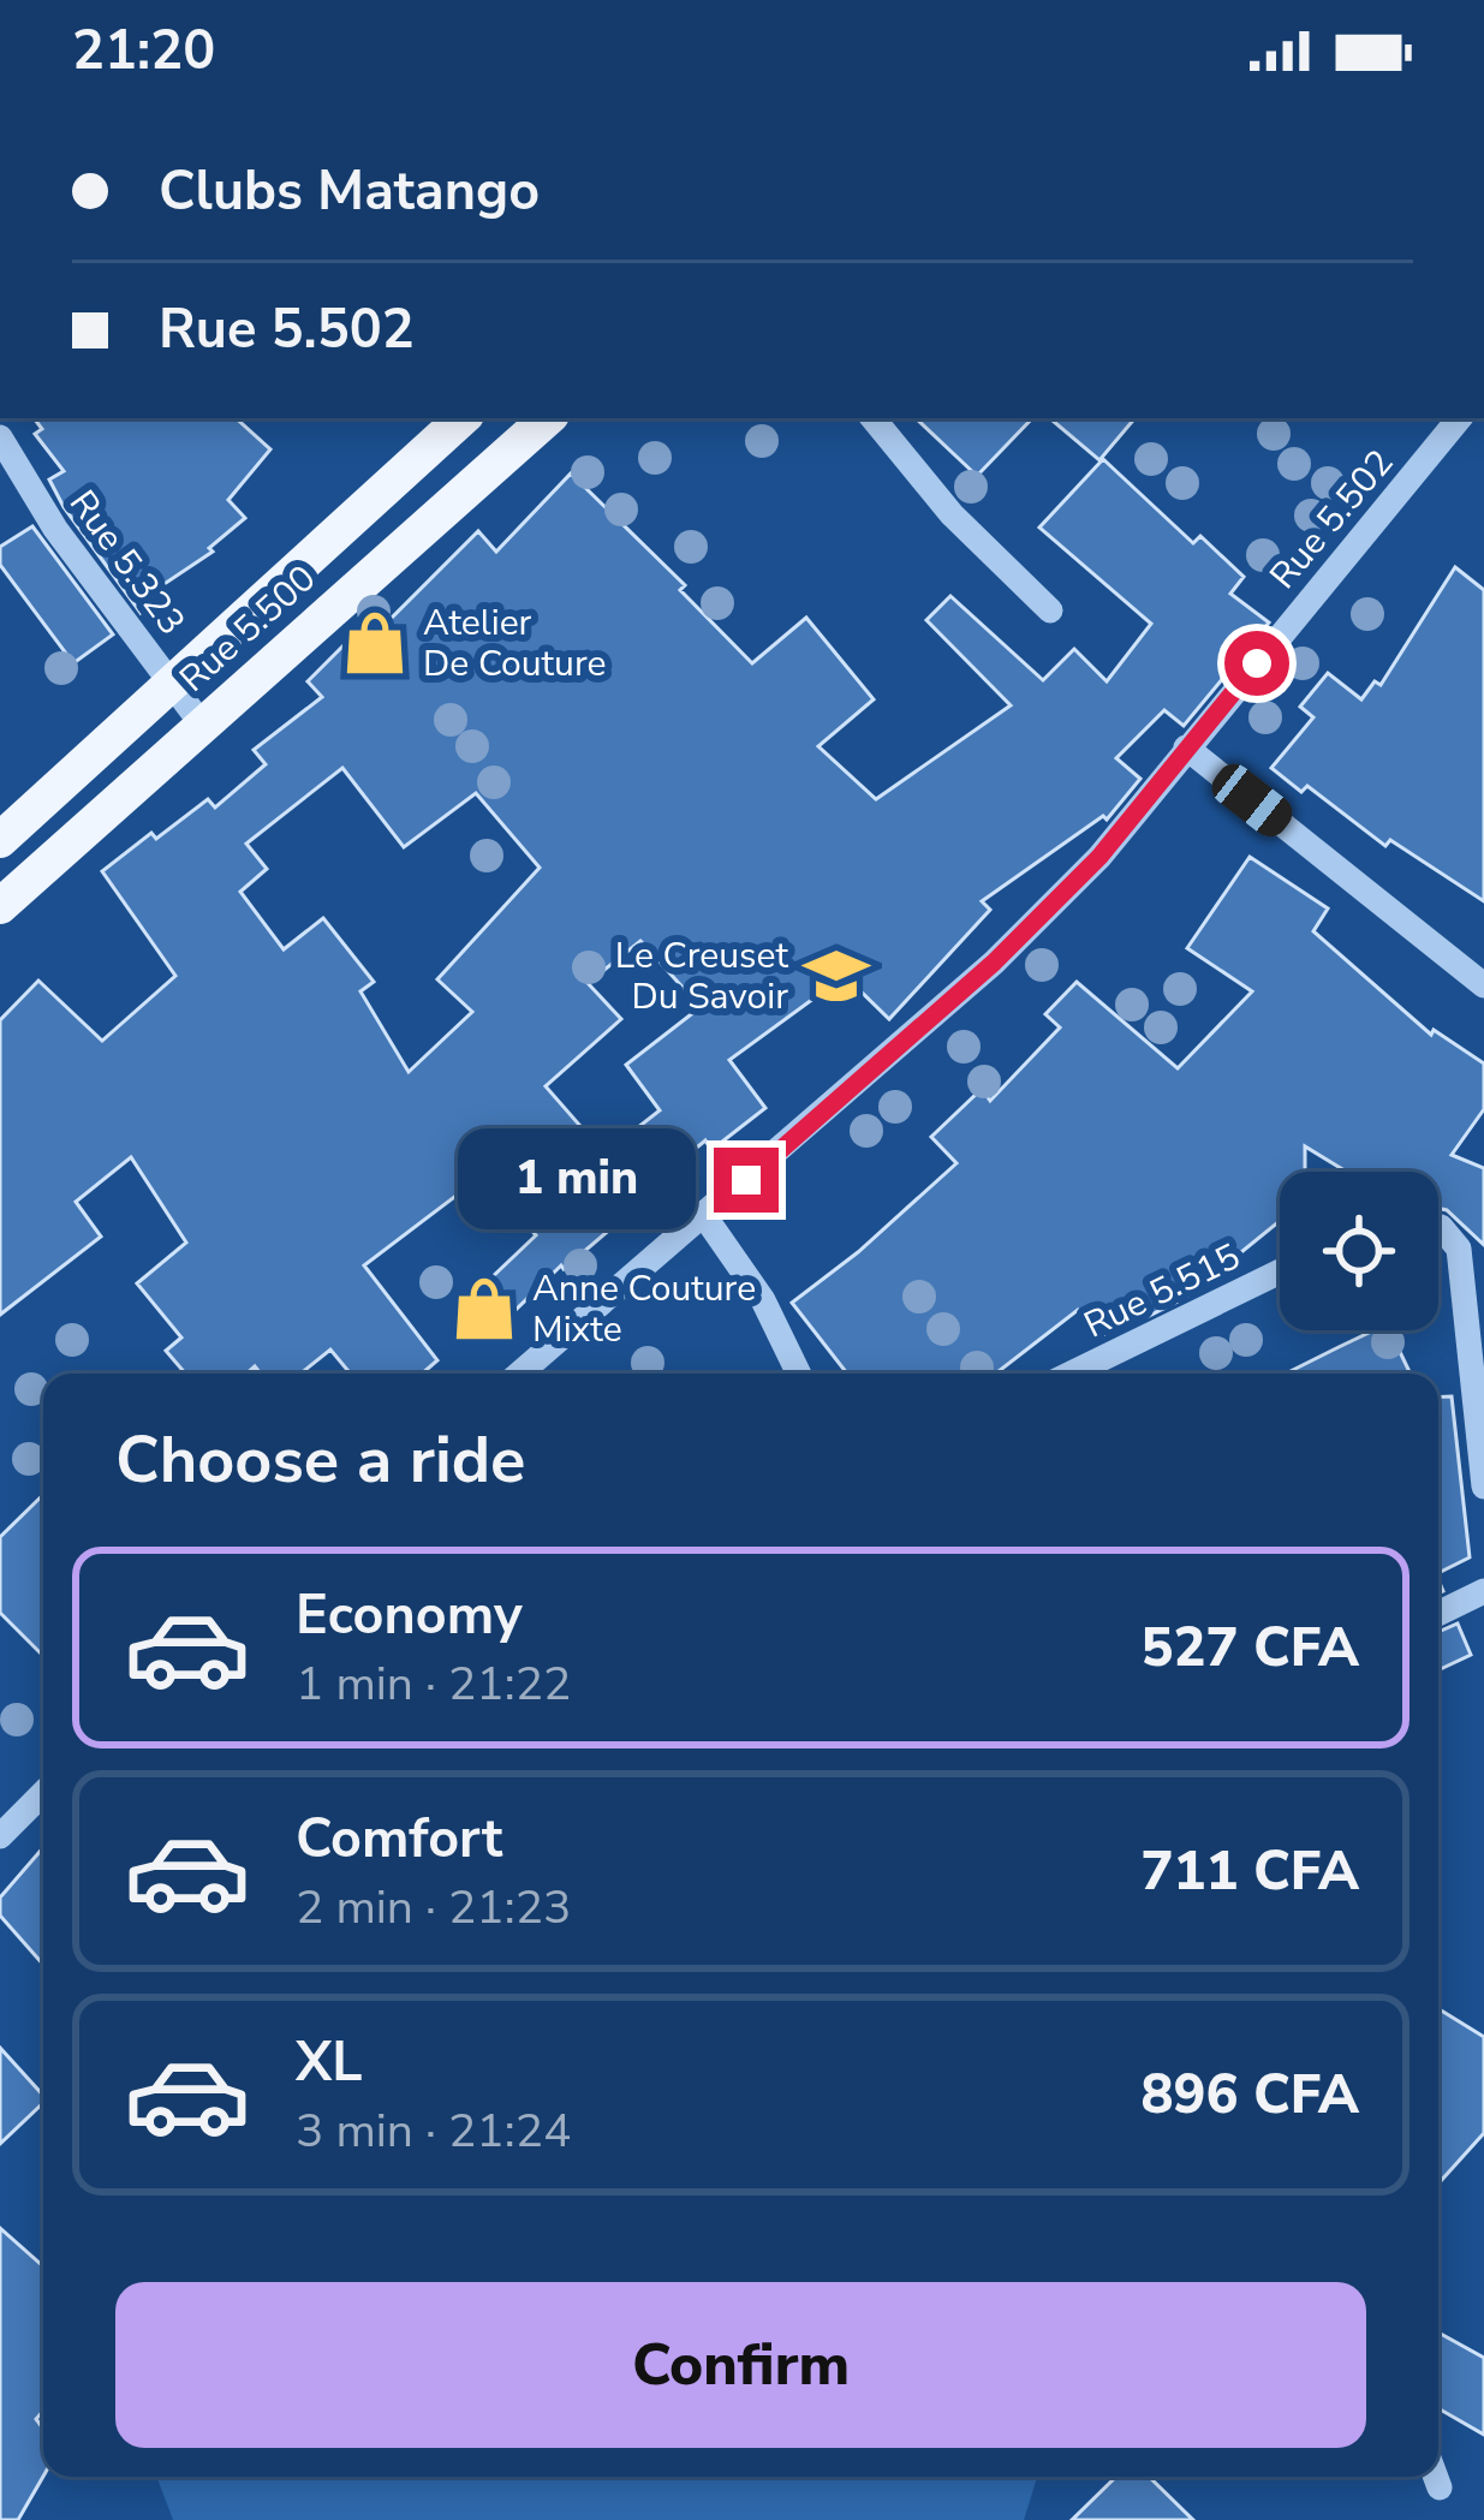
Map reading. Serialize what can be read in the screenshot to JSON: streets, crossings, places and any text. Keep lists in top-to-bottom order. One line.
{"streets":{"main road":["Rue 5.500"],"street":["Rue 5.502","Rue 5.323","Rue 5.515"]},"crossings":[["Rue 5.323","Rue 5.500"]],"places":{"shop":["Atelier De Couture","Anne Couture Mixte"],"school or university":["Le Creuset Du Savoir"]},"page":{"status":"21:20","banner":["Clubs Matango","Rue 5.502"],"bubble":"1 min","heading":"Choose a ride","list":[{"name":"Economy","note":"1 min · 21:22","value":"527 CFA"},{"name":"Comfort","note":"2 min · 21:23","value":"711 CFA"},{"name":"XL","note":"3 min · 21:24","value":"896 CFA"}],"buttons":"Confirm"}}
